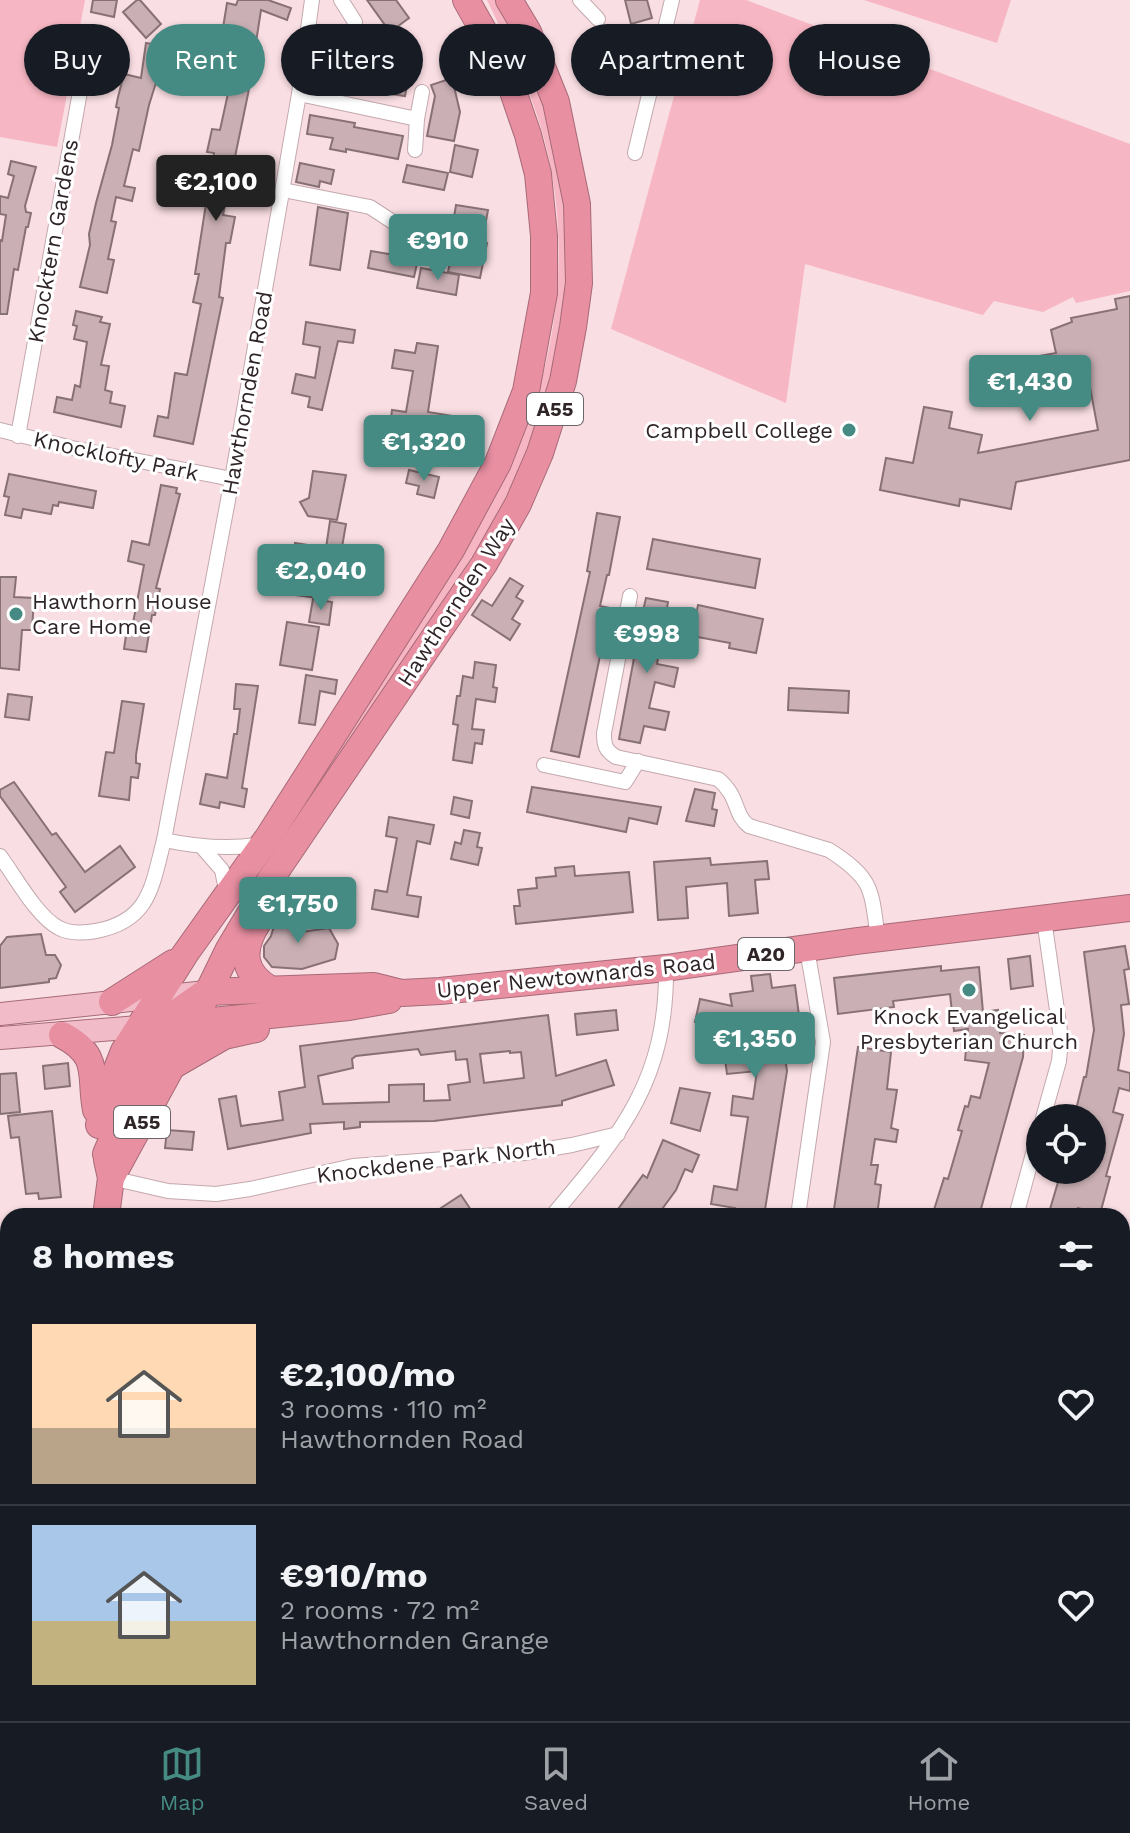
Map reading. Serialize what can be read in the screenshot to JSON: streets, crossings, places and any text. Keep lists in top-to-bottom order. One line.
{"streets":{"highway":["A55","Hawthornden Way","A20","Upper Newtownards Road"],"street":["Knocktern Gardens","Hawthornden Road","Knocklofty Park","Knockdene Park North"]},"crossings":[["Knocktern Gardens","Knocklofty Park"],["Hawthornden Road","Knocklofty Park"],["A55","Hawthornden Way"],["A55","Upper Newtownards Road"],["A55","Knockdene Park North"],["Hawthornden Way","Upper Newtownards Road"]],"places":["Campbell College","Hawthorn House Care Home","Knock Evangelical Presbyterian Church"],"page":{"chip":["Buy","Rent","Filters","New","Apartment","House"],"price":["€2,100","€910","€1,430","€1,320","€2,040","€998","€1,750","€1,350"],"heading":"8 homes","list":[{"name":"€2,100/mo","note":"3 rooms · 110 m² · Hawthornden Road"},{"name":"€910/mo","note":"2 rooms · 72 m² · Hawthornden Grange"}],"tabs":["Map","Saved","Home"]}}
